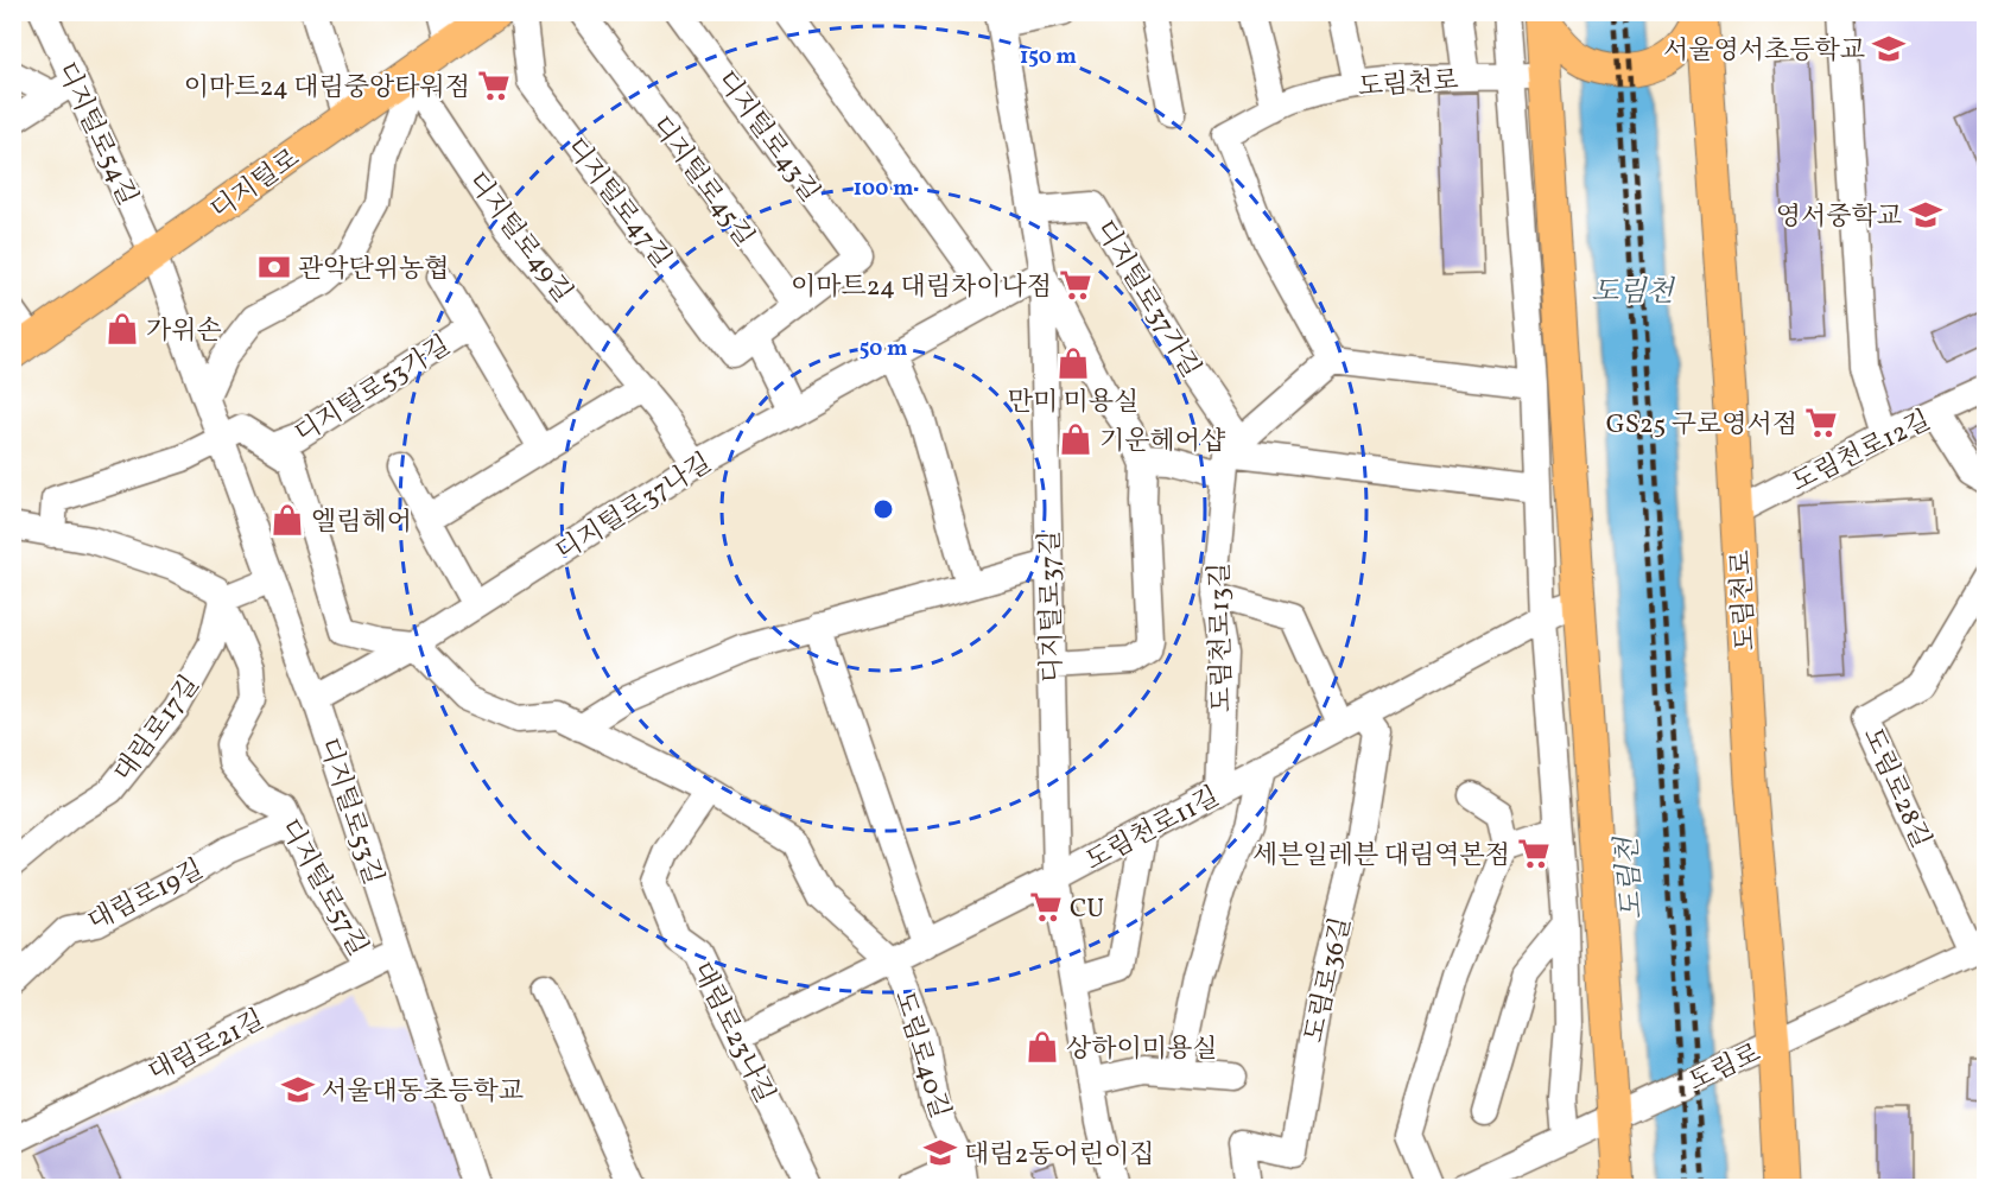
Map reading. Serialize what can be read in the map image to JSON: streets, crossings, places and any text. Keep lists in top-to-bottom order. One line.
{"streets":{"main road":["도림천로","디지털로"],"street":["디지털로54길","디지털로43길","디지털로45길","디지털로47길","디지털로49길","디지털로37가길","디지털로53가길","도림천로12길","디지털로37나길","디지털로37길","도림천로13길","대림로17길","도림로28길","디지털로53길","도림천로11길","디지털로57길","대림로19길","도림로36길","대림로23나길","대림로21길","도림로40길","도림로"]},"crossings":[["도림천로","도림천로12길"],["도림천로","도림로"],["디지털로54길","디지털로"],["디지털로54길","디지털로53길"],["디지털로43길","디지털로45길"],["디지털로","디지털로49길"],["디지털로","디지털로53길"],["디지털로49길","디지털로37나길"],["디지털로37가길","디지털로37길"],["디지털로37가길","도림천로13길"],["디지털로53가길","디지털로37나길"],["디지털로53가길","디지털로53길"],["디지털로53가길","도림로40길"],["디지털로37나길","디지털로37길"],["디지털로37나길","디지털로53길"],["디지털로37나길","도림로40길"],["디지털로37길","도림천로11길"],["도림천로13길","도림천로11길"],["대림로17길","디지털로57길"],["도림로28길","도림로"],["디지털로53길","대림로21길"],["도림천로11길","도림로36길"],["도림천로11길","대림로23나길"],["도림천로11길","도림로40길"],["디지털로57길","대림로19길"],["디지털로57길","대림로21길"],["대림로23나길","도림로40길"]],"water":["도림천"],"places":{"school or university":["서울영서초등학교","영서중학교","서울대동초등학교","대림2동어린이집"],"supermarket":["이마트24 대림중앙타워점","이마트24 대림차이나점","GS25 구로영서점","세븐일레븐 대림역본점","CU"],"bank":["관악단위농협"],"shop":["가위손","만미 미용실","기운헤어샵","엘림헤어","상하이미용실"]},"rings":["150 m","100 m","50 m"]}
